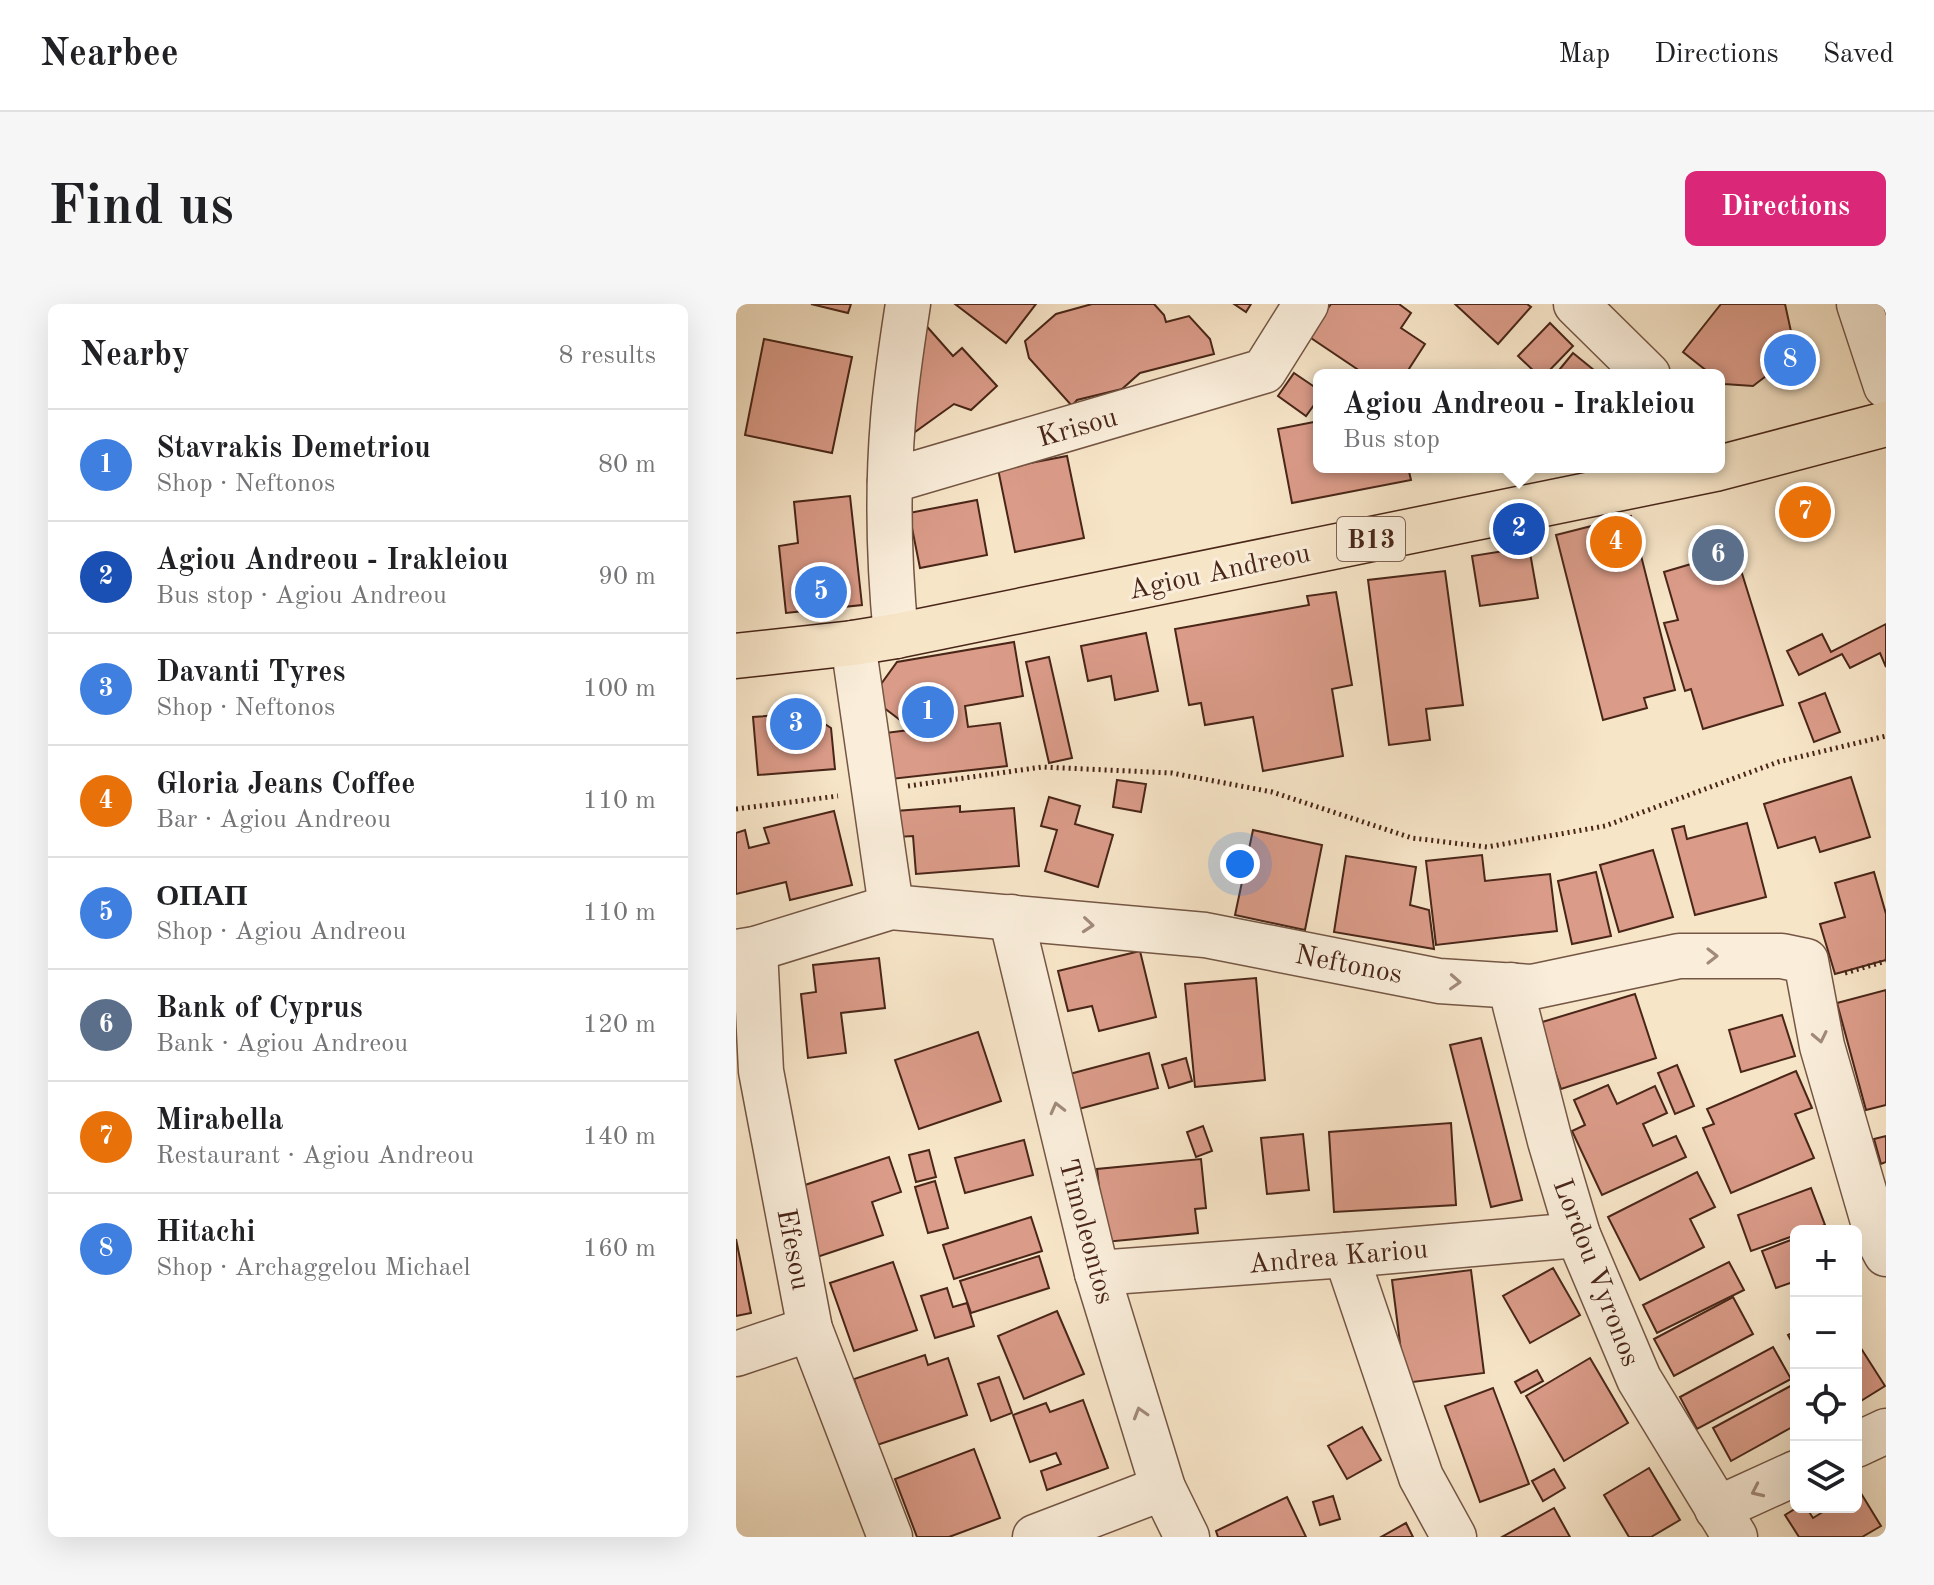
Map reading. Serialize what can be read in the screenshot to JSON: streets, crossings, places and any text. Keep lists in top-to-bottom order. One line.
{"streets":{"main road":["B13","Agiou Andreou"],"street":["Krisou","Neftonos","Timoleontos","Efesou","Andrea Kariou","Lordou Vyronos"]},"crossings":[["Neftonos","Timoleontos"],["Neftonos","Efesou"],["Neftonos","Lordou Vyronos"],["Timoleontos","Andrea Kariou"],["Andrea Kariou","Lordou Vyronos"]],"one_way":["Neftonos","Timoleontos"],"page":{"header":"Nearbee","nav":["Map","Directions","Saved"],"buttons":"Directions","title":"Find us","heading":["Nearby","8 results"],"pins":["8","7","2","4","6","5","1","3"],"popup":["Agiou Andreou - Irakleiou","Bus stop"],"list":[{"mark":"1","name":"Stavrakis Demetriou","note":"Shop · Neftonos","value":"80 m"},{"mark":"2","name":"Agiou Andreou - Irakleiou","note":"Bus stop · Agiou Andreou","value":"90 m"},{"mark":"3","name":"Davanti Tyres","note":"Shop · Neftonos","value":"100 m"},{"mark":"4","name":"Gloria Jeans Coffee","note":"Bar · Agiou Andreou","value":"110 m"},{"mark":"5","name":"ΟΠΑΠ","note":"Shop · Agiou Andreou","value":"110 m"},{"mark":"6","name":"Bank of Cyprus","note":"Bank · Agiou Andreou","value":"120 m"},{"mark":"7","name":"Mirabella","note":"Restaurant · Agiou Andreou","value":"140 m"},{"mark":"8","name":"Hitachi","note":"Shop · Archaggelou Michael","value":"160 m"}],"map_buttons":["+","−"]}}
